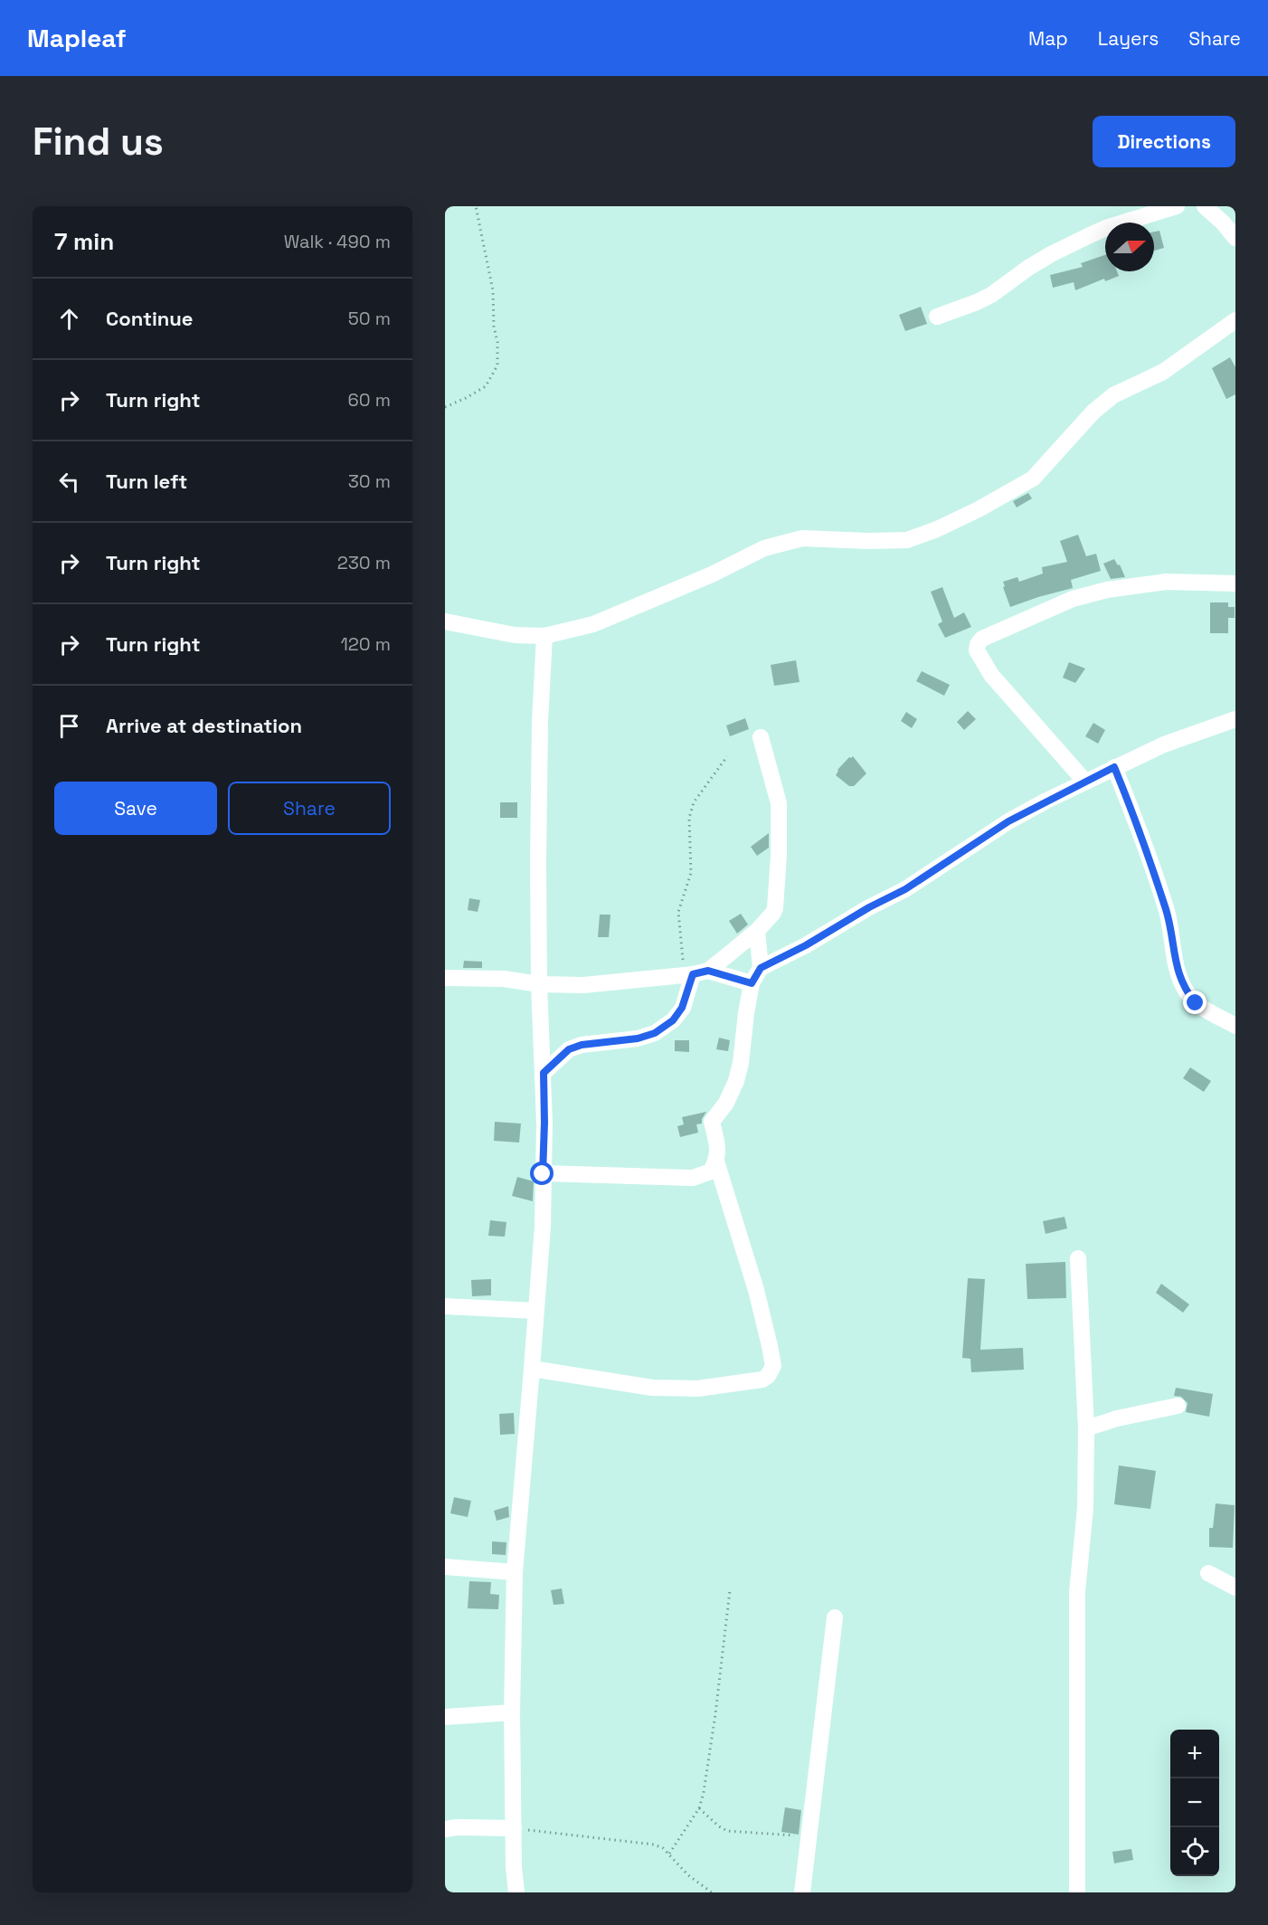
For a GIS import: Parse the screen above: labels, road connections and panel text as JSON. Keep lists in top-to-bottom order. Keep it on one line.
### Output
{"north":"right","page":{"header":"Mapleaf","nav":["Map","Layers","Share"],"buttons":["Directions",["Save","Share"]],"title":"Find us","heading":["7 min","Walk · 490 m"],"list":[["Continue","50 m"],["Turn right","60 m"],["Turn left","30 m"],["Turn right","230 m"],["Turn right","120 m"],"Arrive at destination"],"map_buttons":["+","−"]}}
